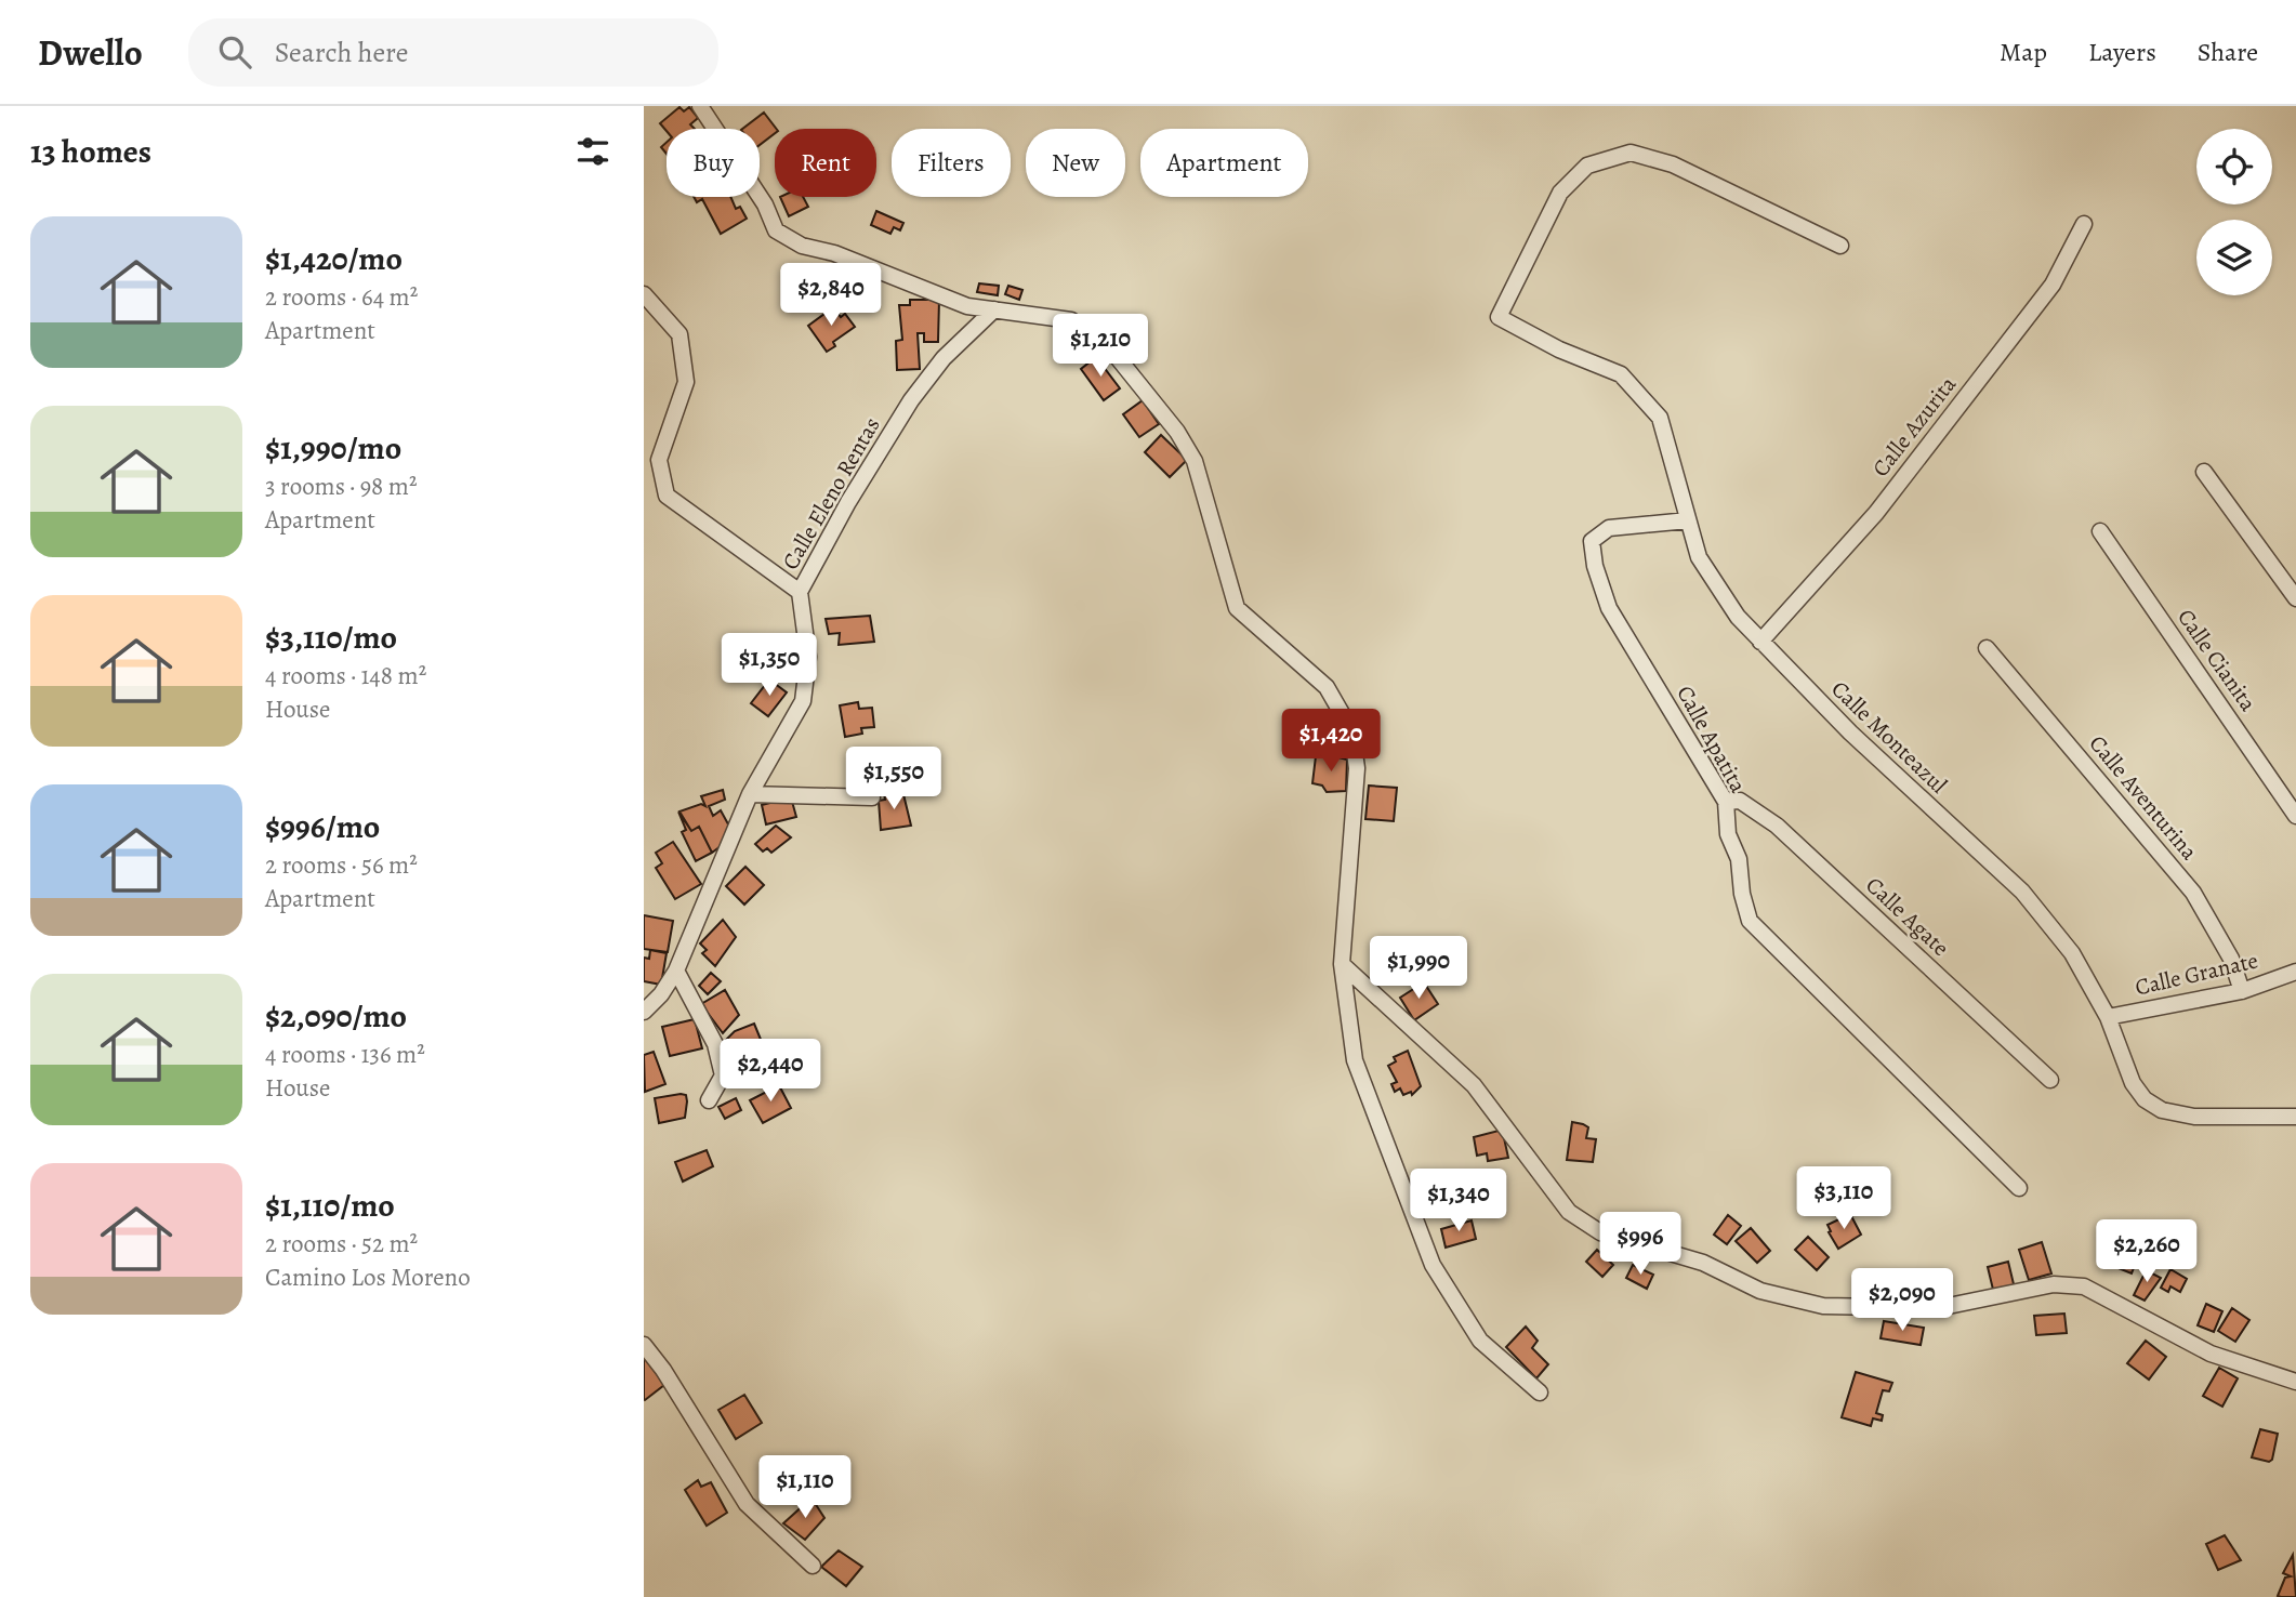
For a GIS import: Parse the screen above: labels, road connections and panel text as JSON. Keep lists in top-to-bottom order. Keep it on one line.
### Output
{"streets":{"street":["Calle Azurita","Calle Eleno Rentas","Calle Cianita","Calle Monteazul","Calle Apatita","Calle Aventurina","Calle Agate","Calle Granate"]},"crossings":[["Calle Azurita","Calle Monteazul"],["Calle Monteazul","Calle Apatita"],["Calle Monteazul","Calle Granate"],["Calle Apatita","Calle Agate"],["Calle Aventurina","Calle Granate"]],"page":{"header":"Dwello","search":"Search here","nav":["Map","Layers","Share"],"heading":"13 homes","chip":["Buy","Rent","Filters","New","Apartment"],"list":[{"name":"$1,420/mo","note":"2 rooms · 64 m² · Apartment"},{"name":"$1,990/mo","note":"3 rooms · 98 m² · Apartment"},{"name":"$3,110/mo","note":"4 rooms · 148 m² · House"},{"name":"$996/mo","note":"2 rooms · 56 m² · Apartment"},{"name":"$2,090/mo","note":"4 rooms · 136 m² · House"},{"name":"$1,110/mo","note":"2 rooms · 52 m² · Camino Los Moreno"}],"price":["$2,840","$1,210","$1,350","$1,420","$1,550","$1,990","$2,440","$3,110","$1,340","$996","$2,260","$2,090","$1,110"]}}
